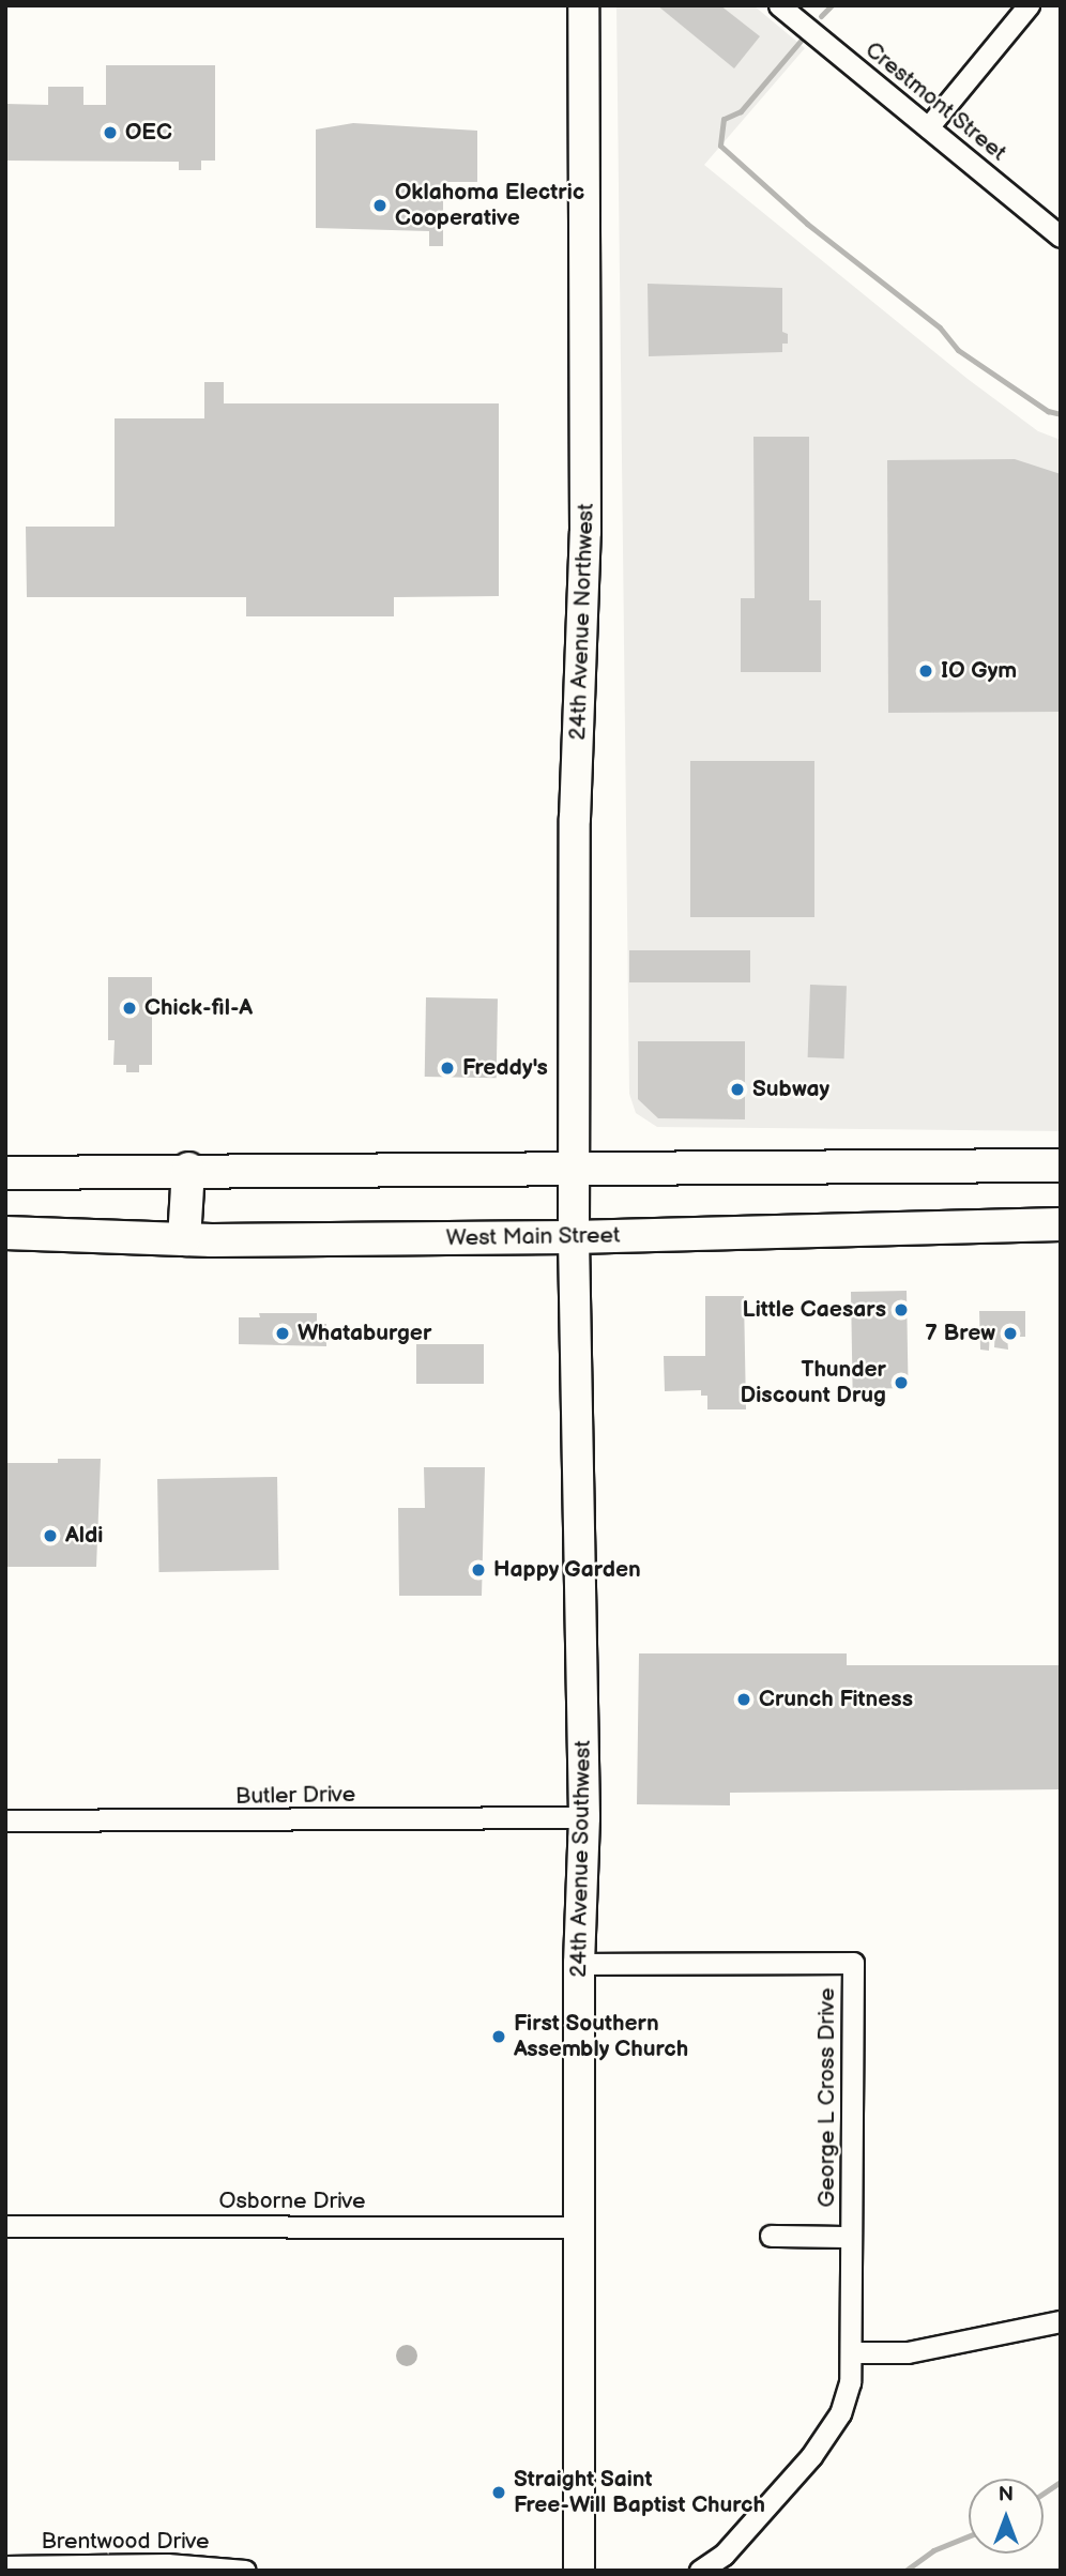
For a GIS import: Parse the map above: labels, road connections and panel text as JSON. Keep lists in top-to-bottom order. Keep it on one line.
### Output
{"streets":{"main road":["24th Avenue Northwest","West Main Street","24th Avenue Southwest"],"street":["Crestmont Street","Butler Drive","George L Cross Drive","Osborne Drive","Brentwood Drive"]},"crossings":[["24th Avenue Northwest","West Main Street"],["24th Avenue Northwest","24th Avenue Southwest"],["West Main Street","24th Avenue Southwest"],["Butler Drive","24th Avenue Southwest"],["24th Avenue Southwest","George L Cross Drive"],["24th Avenue Southwest","Osborne Drive"]],"places":["OEC","Oklahoma Electric Cooperative","IO Gym","Chick-fil-A","Freddy's","Subway","Little Caesars","Whataburger","7 Brew","Thunder Discount Drug","Aldi","Happy Garden","Crunch Fitness","First Southern Assembly Church","Straight Saint Free-Will Baptist Church"],"north":"top"}
